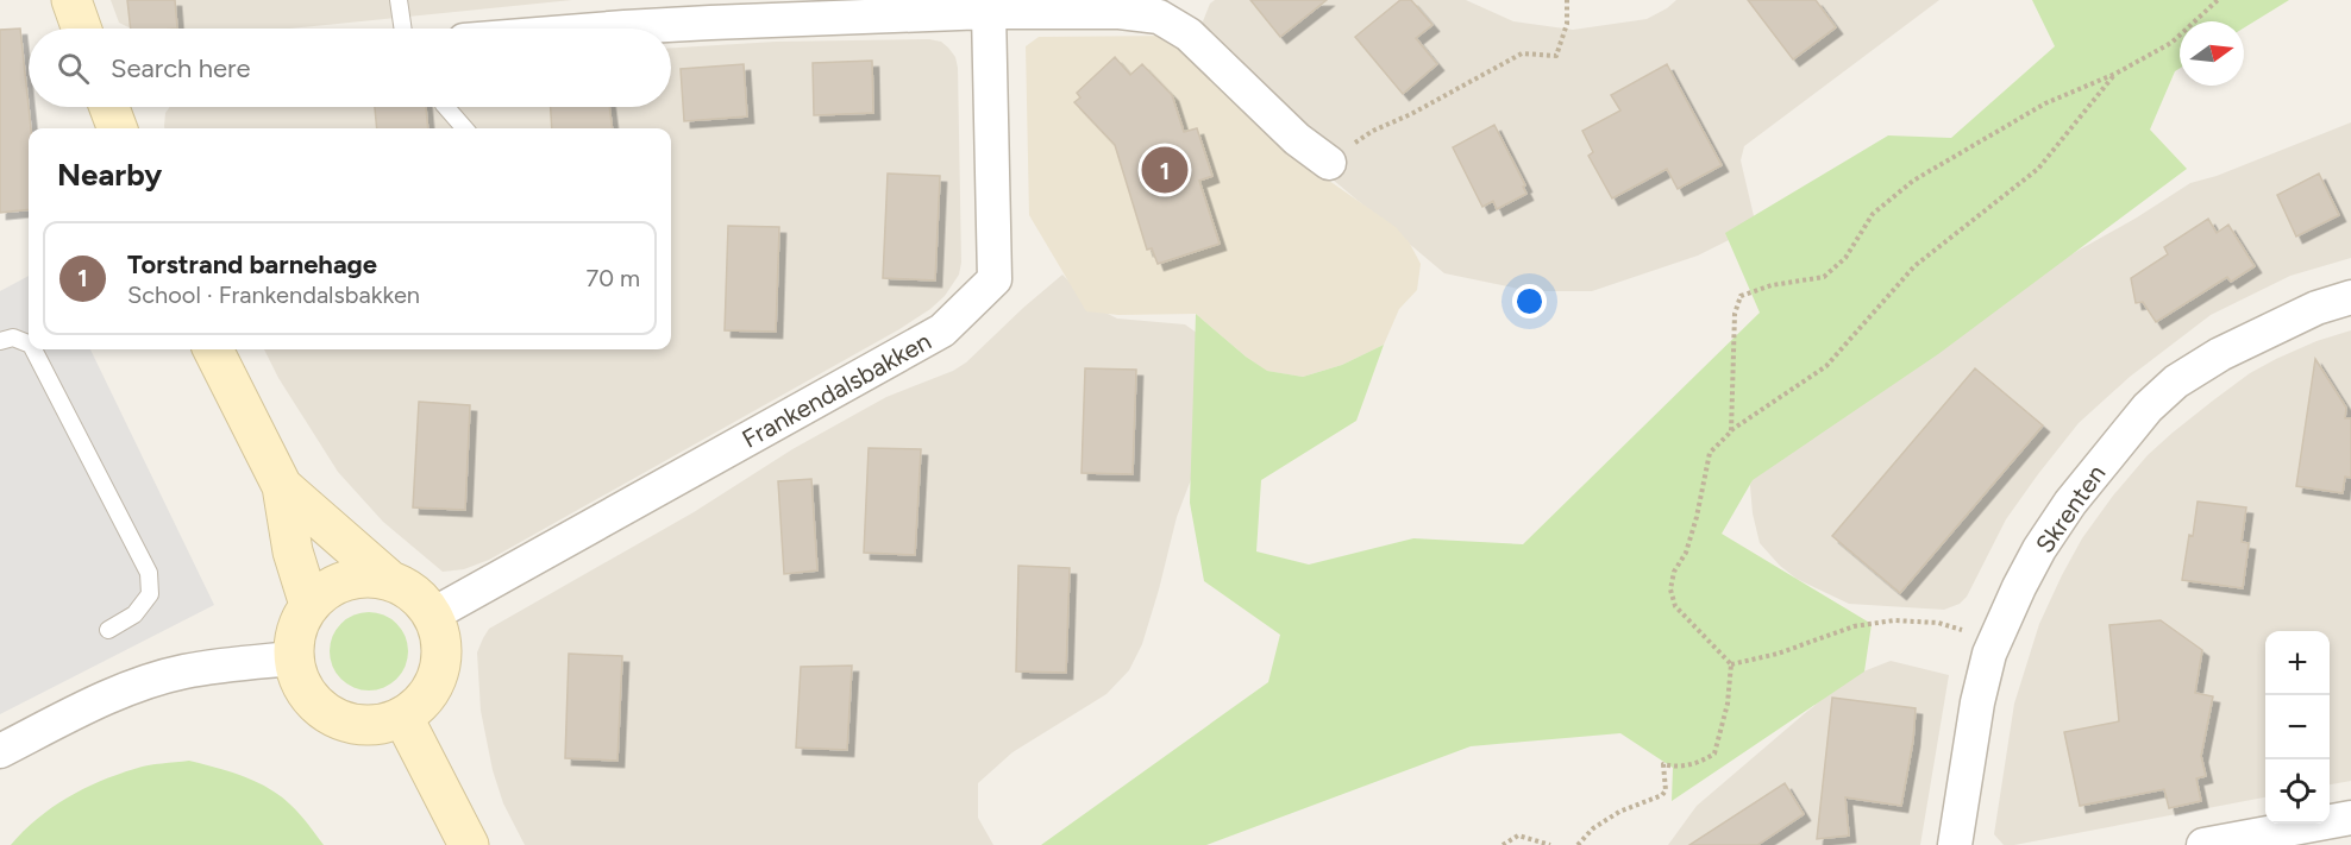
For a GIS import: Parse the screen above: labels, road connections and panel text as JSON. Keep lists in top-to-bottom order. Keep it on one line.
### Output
{"streets":{"street":["Frankendalsbakken","Skrenten"]},"north":"right","page":{"search":"Search here","heading":"Nearby","pins":"1","list":[{"mark":"1","name":"Torstrand barnehage","note":"School · Frankendalsbakken","value":"70 m"}],"map_buttons":["+","−"]}}
